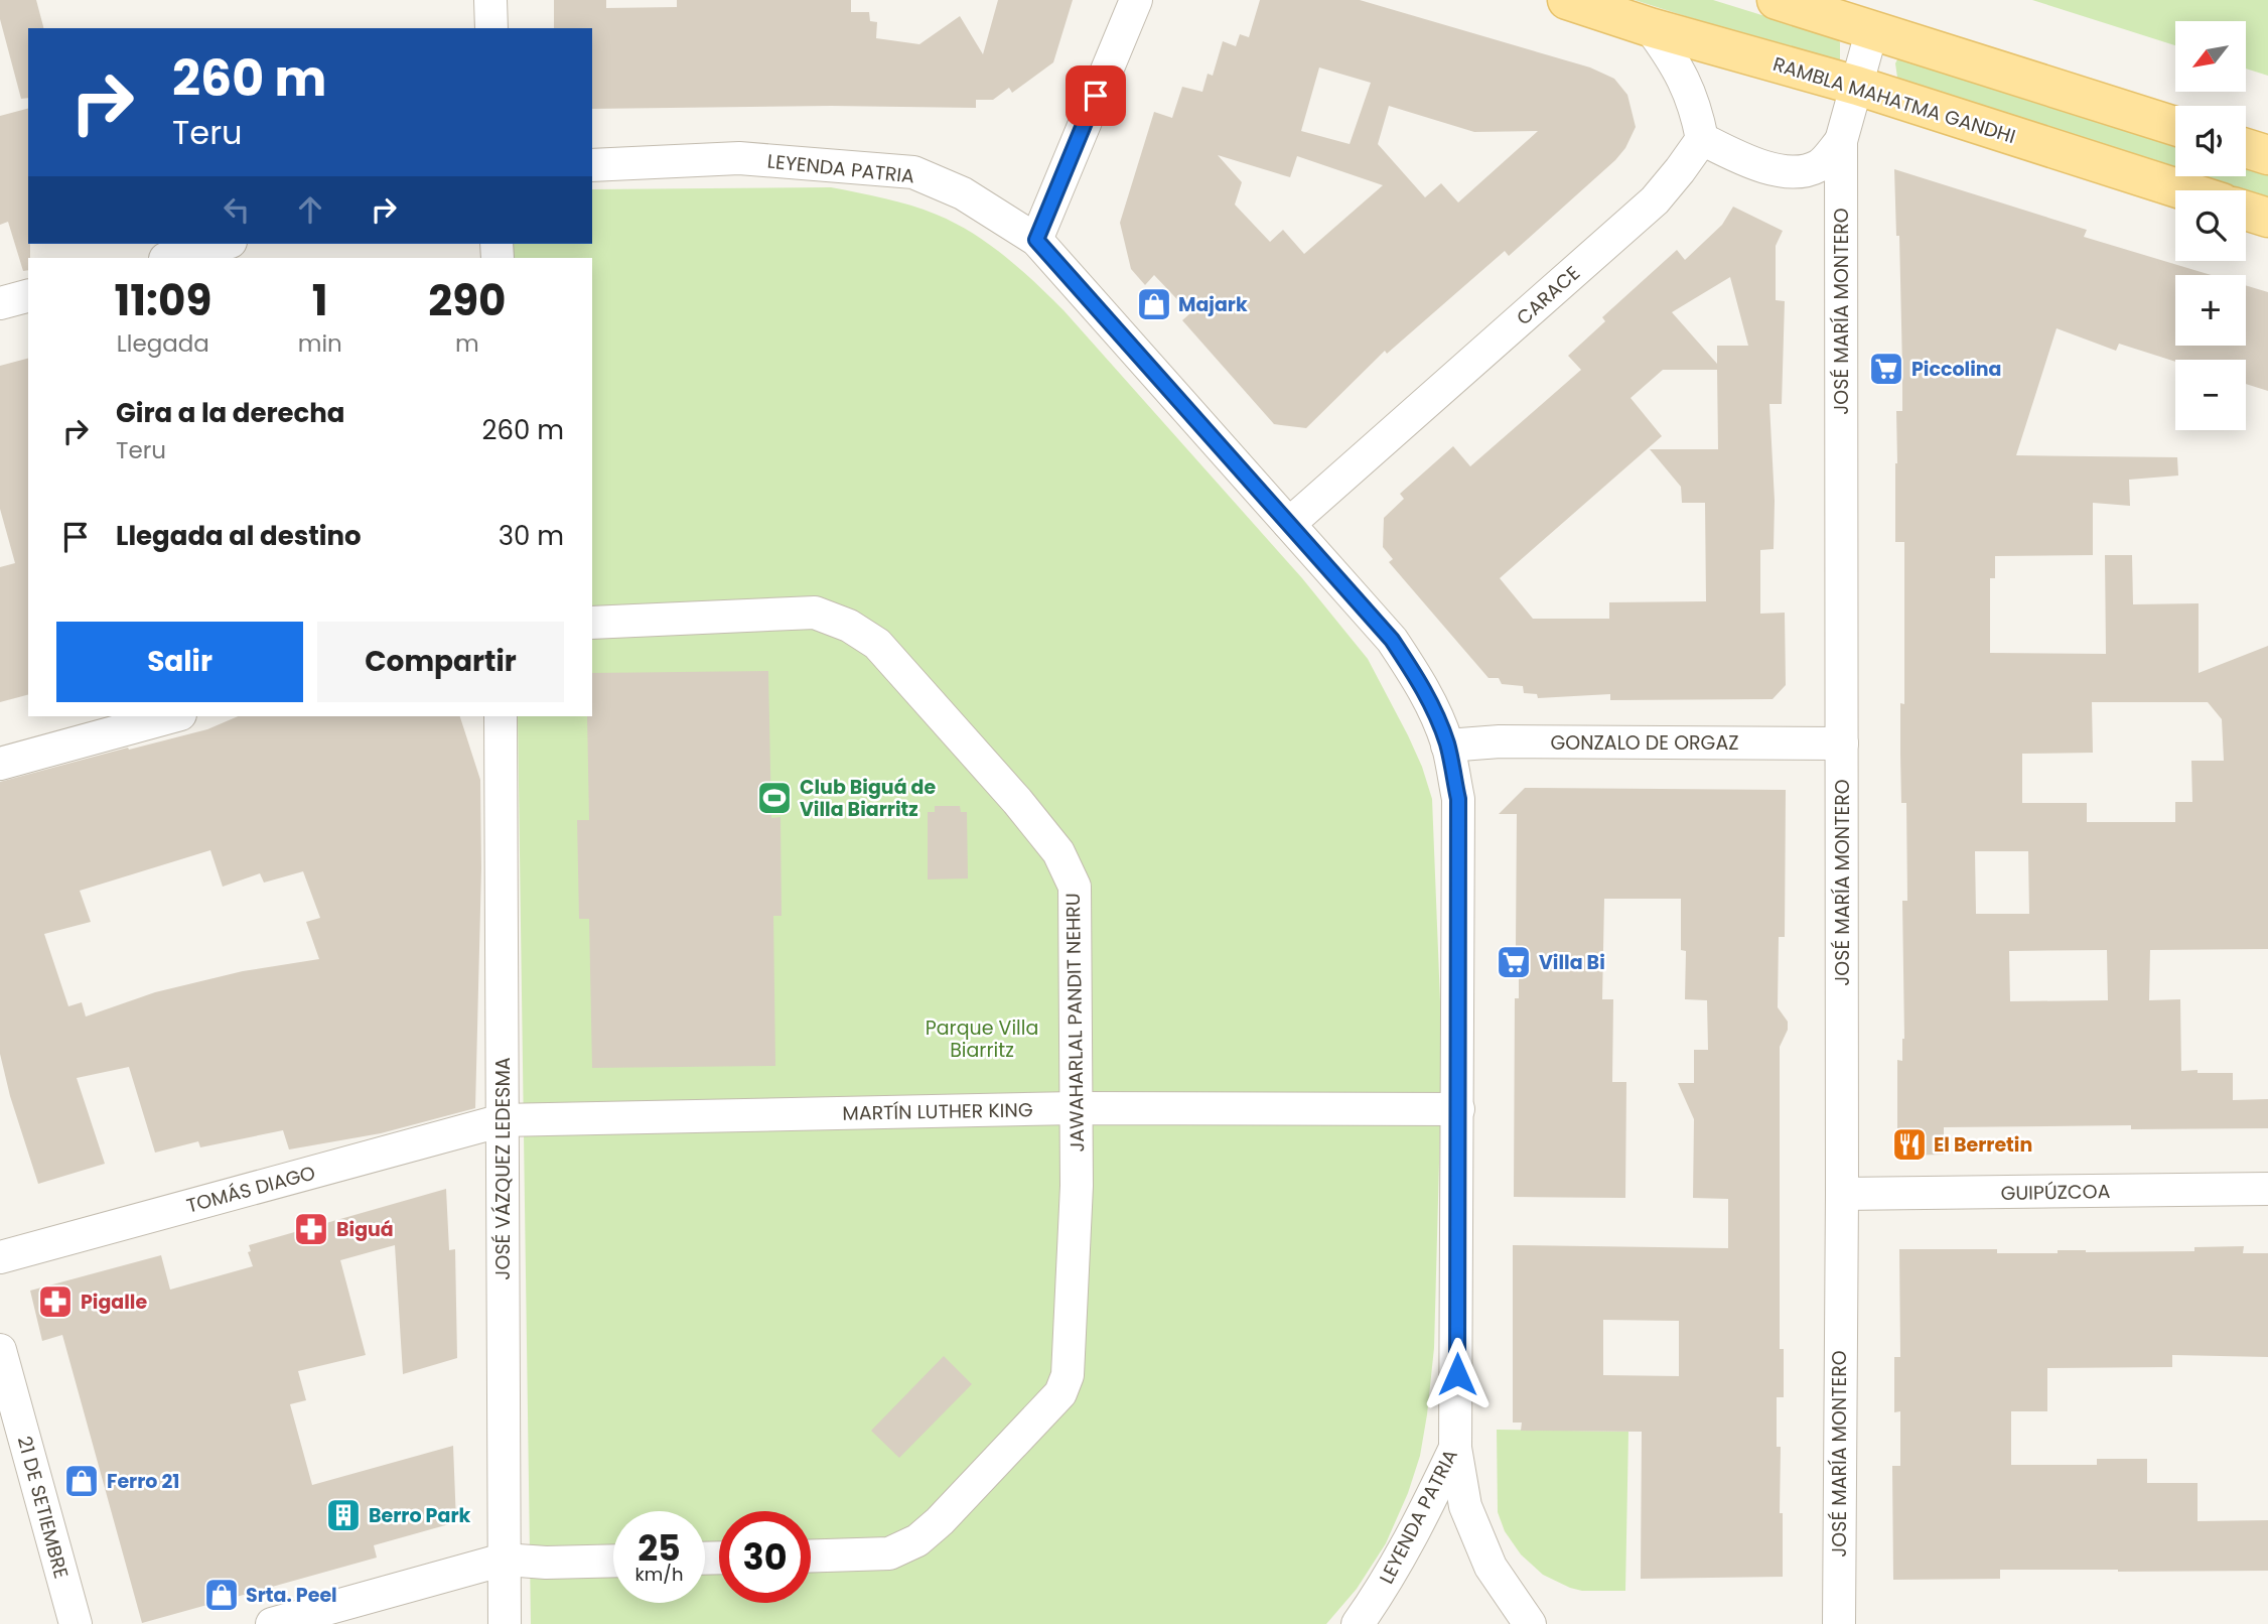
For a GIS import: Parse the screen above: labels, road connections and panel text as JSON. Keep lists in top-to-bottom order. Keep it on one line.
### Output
{"streets":{"main road":["RAMBLA MAHATMA GANDHI"],"street":["LEYENDA PATRIA","CARACE","JOSÉ MARÍA MONTERO","GONZALO DE ORGAZ","JAWAHARLAL PANDIT NEHRU","MARTÍN LUTHER KING","JOSÉ VÁZQUEZ LEDESMA","TOMÁS DIAGO","GUIPÚZCOA","21 DE SETIEMBRE"]},"crossings":[["RAMBLA MAHATMA GANDHI","JOSÉ MARÍA MONTERO"],["LEYENDA PATRIA","CARACE"],["LEYENDA PATRIA","GONZALO DE ORGAZ"],["LEYENDA PATRIA","MARTÍN LUTHER KING"],["CARACE","JOSÉ MARÍA MONTERO"],["JOSÉ MARÍA MONTERO","GONZALO DE ORGAZ"],["JOSÉ MARÍA MONTERO","GUIPÚZCOA"],["JAWAHARLAL PANDIT NEHRU","MARTÍN LUTHER KING"],["MARTÍN LUTHER KING","JOSÉ VÁZQUEZ LEDESMA"],["MARTÍN LUTHER KING","TOMÁS DIAGO"],["JOSÉ VÁZQUEZ LEDESMA","TOMÁS DIAGO"]],"parks":["Parque Villa Biarritz"],"places":{"shop":["Majark","Ferro 21","Srta. Peel"],"supermarket":["Piccolina","Villa Bi"],"sports":["Club Biguá de Villa Biarritz"],"restaurant":["El Berretin"],"pharmacy":["Biguá","Pigalle"],"building":["Berro Park"]},"north":"bottom left","page":{"map_buttons":["+","−"],"turn":["260 m","Teru"],"eta":["11:09","Llegada","1","min","290","m"],"list":[{"name":"Gira a la derecha","note":"Teru","value":"260 m"},{"name":"Llegada al destino","value":"30 m"}],"buttons":["Salir","Compartir"],"speed":"25 km/h","limit":"30"}}
